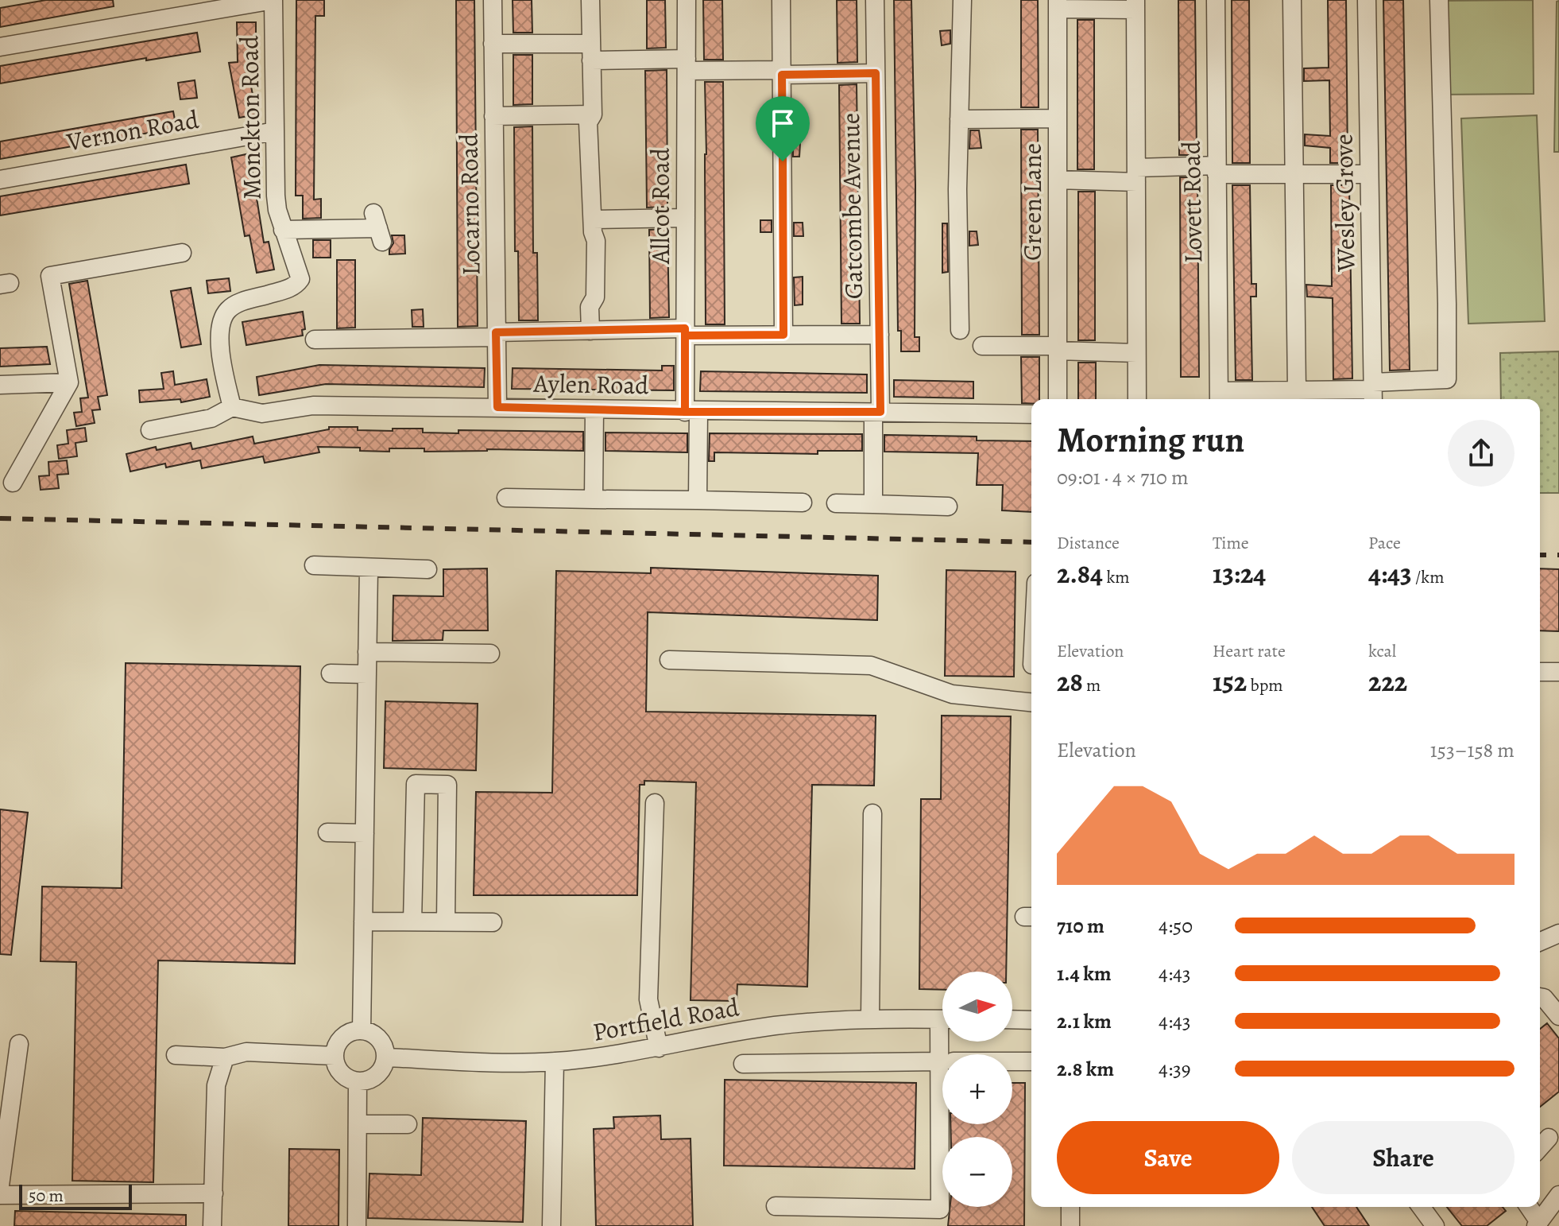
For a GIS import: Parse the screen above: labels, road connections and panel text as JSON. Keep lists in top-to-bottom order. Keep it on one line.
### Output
{"streets":{"street":["Monckton Road","Vernon Road","Green Lane","Lovett Road","Wesley Grove","Locarno Road","Allcot Road","Gatcombe Avenue","Aylen Road","Portfield Road"]},"crossings":[["Monckton Road","Vernon Road"],["Monckton Road","Aylen Road"],["Locarno Road","Aylen Road"],["Allcot Road","Aylen Road"],["Gatcombe Avenue","Aylen Road"]],"scale_bar":"50 m","north":"right","page":{"heading":["Morning run","09:01 · 4 × 710 m"],"stats":[["Distance","2.84 km"],["Time","13:24"],["Pace","4:43 /km"],["Elevation","28 m"],["Heart rate","152 bpm"],["kcal","222"]],"chart":["Elevation","153–158 m"],"list":[{"name":"710 m","note":"4:50"},{"name":"1.4 km","note":"4:43"},{"name":"2.1 km","note":"4:43"},{"name":"2.8 km","note":"4:39"}],"map_buttons":["+","−"],"buttons":["Save","Share"],"scale":"50 m"}}
